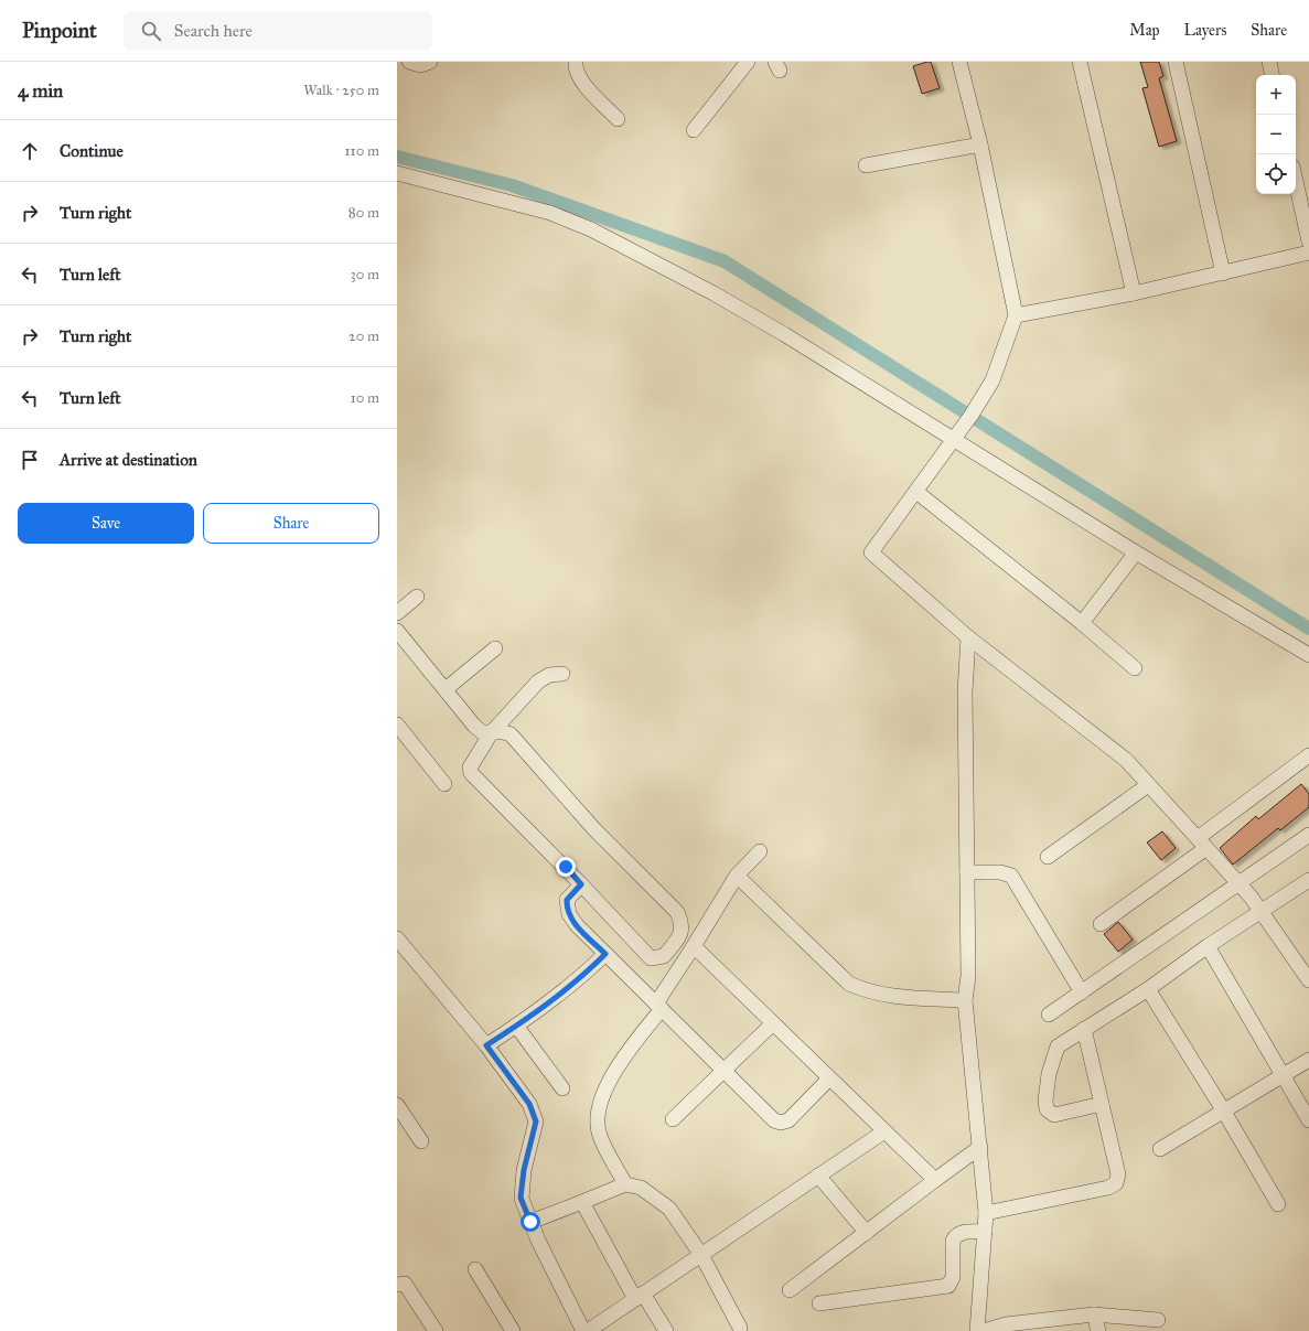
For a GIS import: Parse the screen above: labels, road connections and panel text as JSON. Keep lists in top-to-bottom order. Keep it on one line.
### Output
{"page":{"header":"Pinpoint","search":"Search here","nav":["Map","Layers","Share"],"heading":["4 min","Walk · 250 m"],"map_buttons":["+","−"],"list":[["Continue","110 m"],["Turn right","80 m"],["Turn left","30 m"],["Turn right","20 m"],["Turn left","10 m"],"Arrive at destination"],"buttons":["Save","Share"]}}
